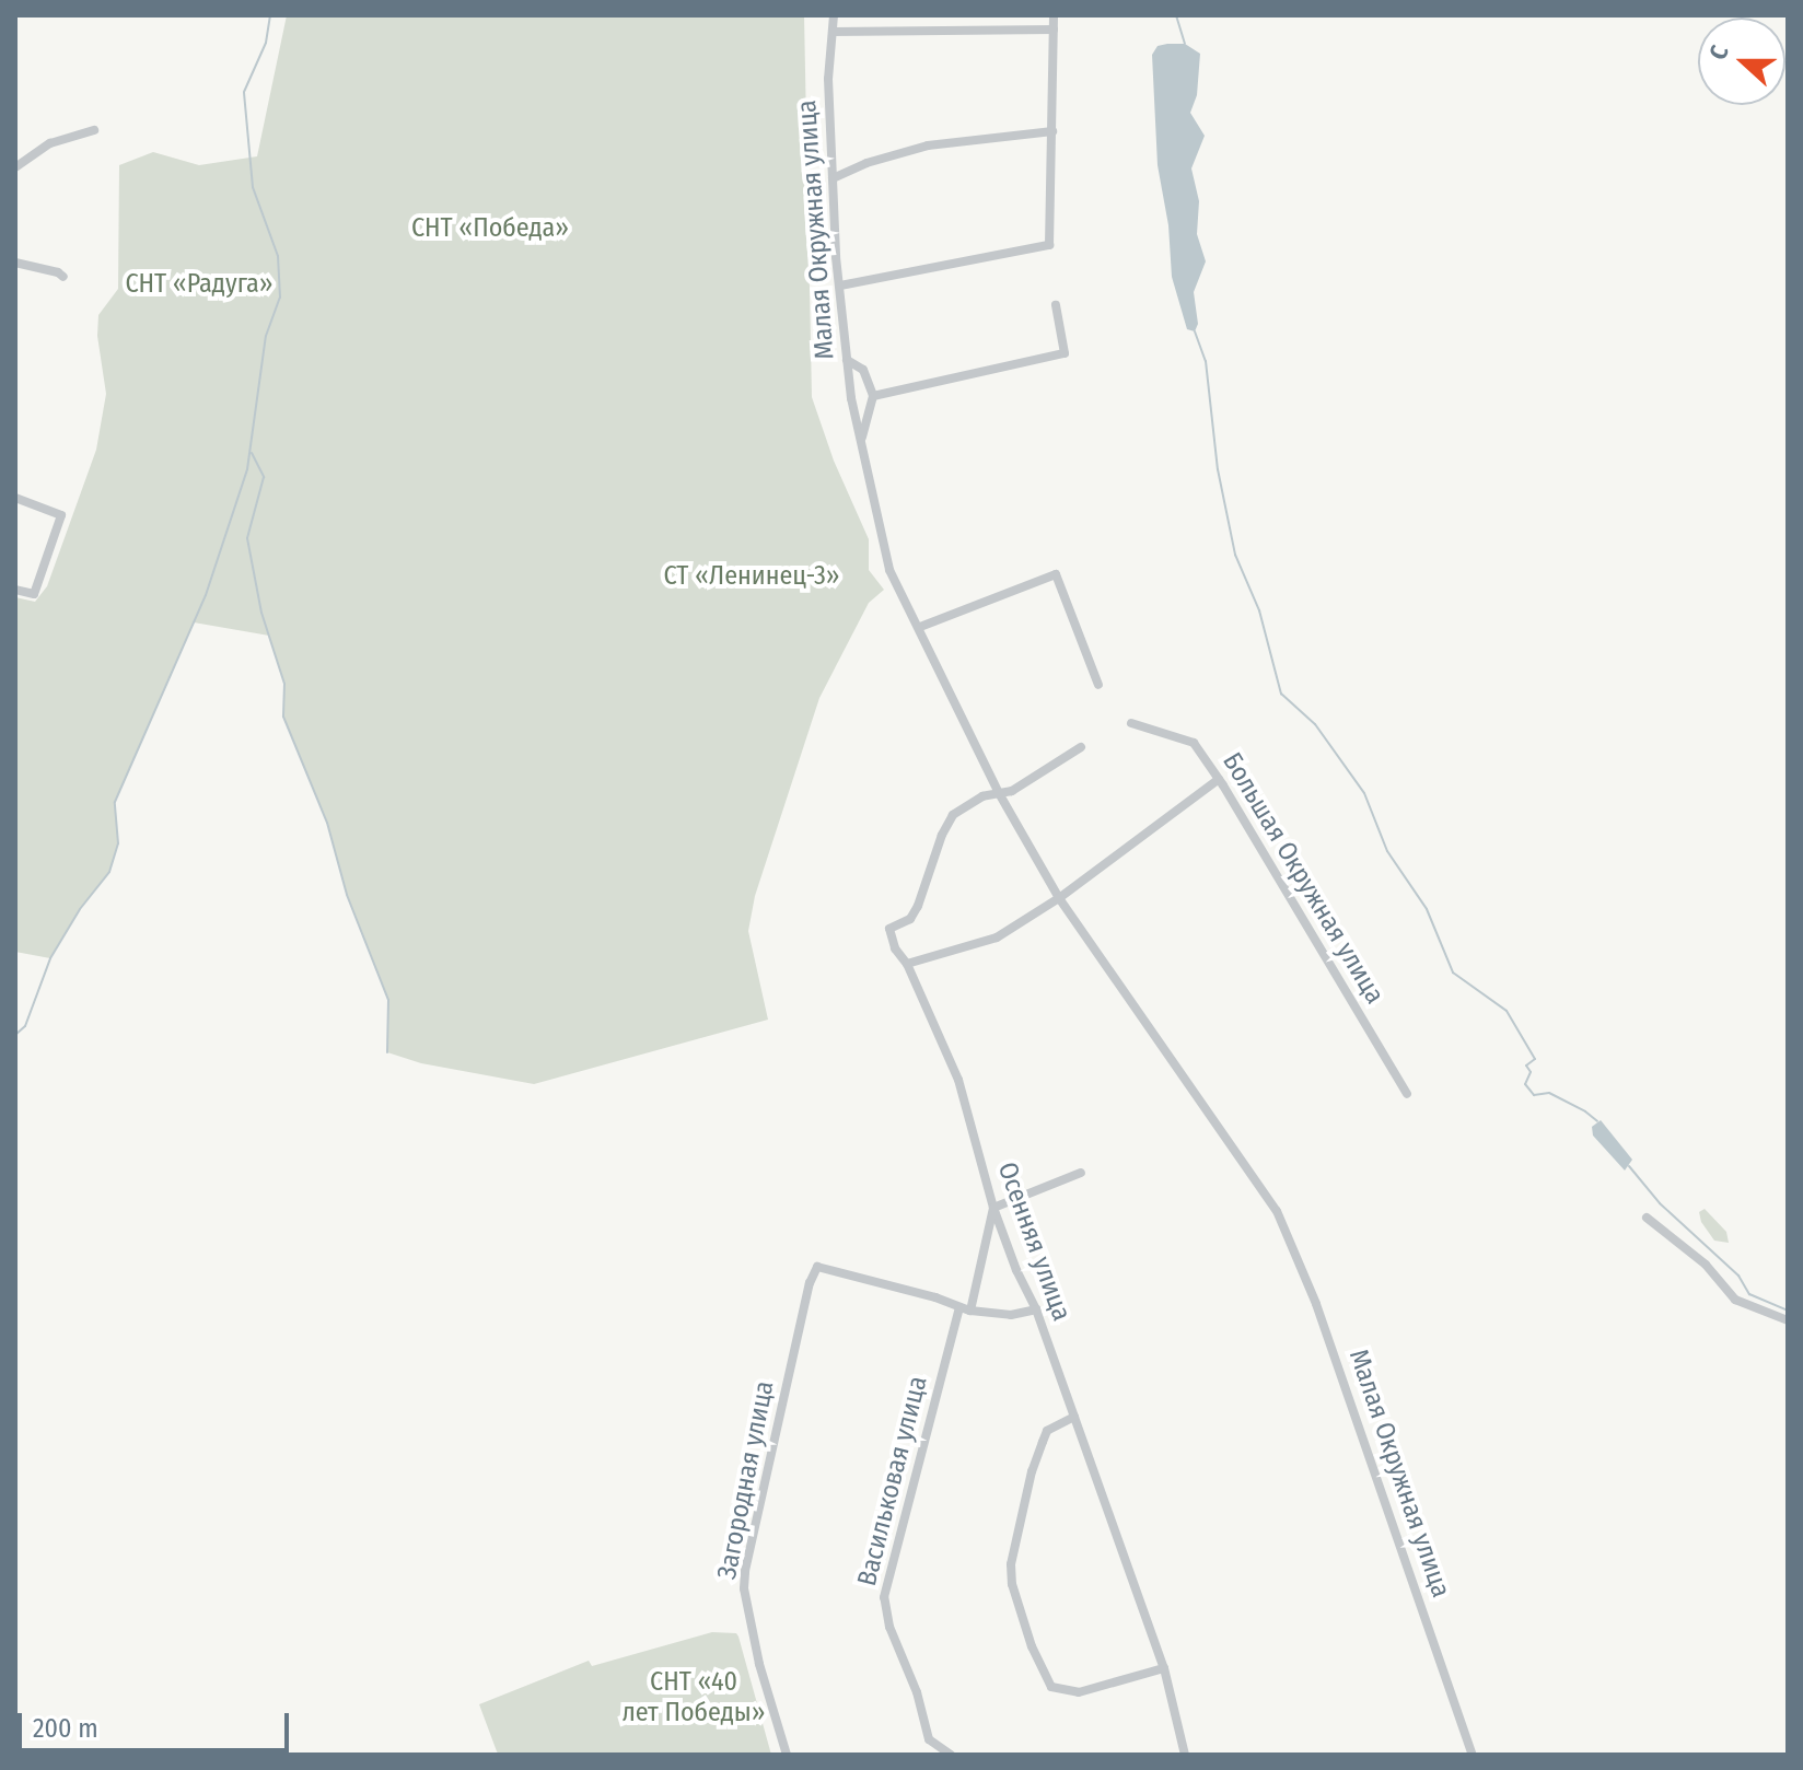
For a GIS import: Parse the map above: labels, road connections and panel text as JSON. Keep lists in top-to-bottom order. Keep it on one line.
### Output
{"streets":{"street":["Малая Окружная улица","Большая Окружная улица","Осенняя улица","Загородная улица","Васильковая улица"]},"crossings":[["Малая Окружная улица","Осенняя улица"],["Осенняя улица","Васильковая улица"],["Загородная улица","Васильковая улица"]],"parks":["СНТ «Победа»","СНТ «Радуга»","СТ «Ленинец-3»","СНТ «40 лет Победы»"],"scale_bar":"200 m","north":"left"}
